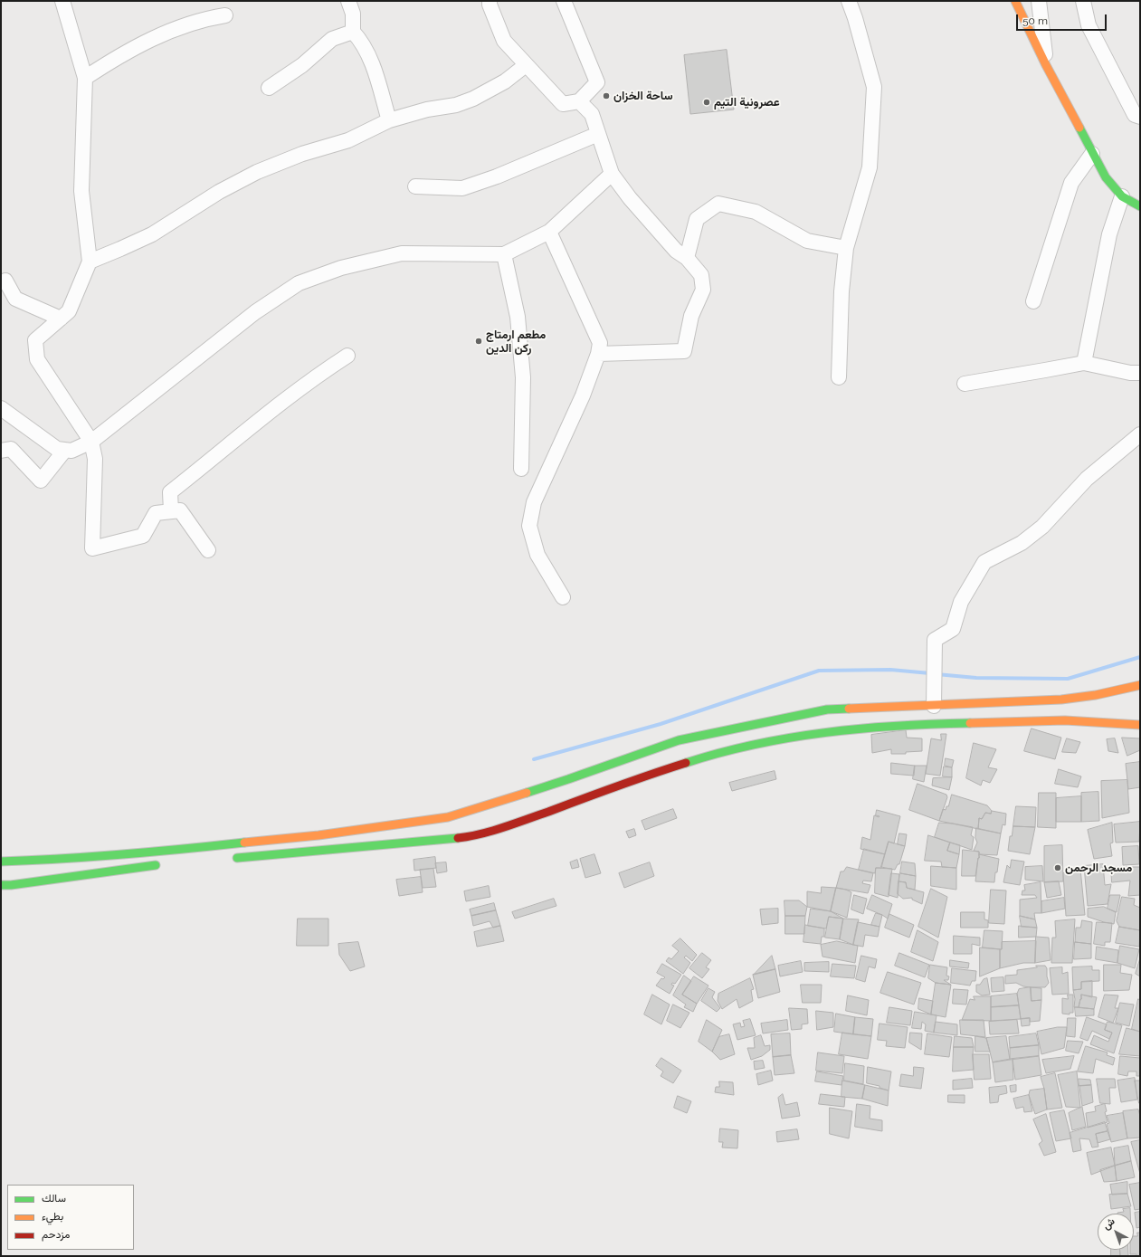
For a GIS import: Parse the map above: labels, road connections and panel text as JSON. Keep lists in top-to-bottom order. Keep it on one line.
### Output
{"places":["ساحة الخزان","عصرونية التيم","مطعم ارمتاج ركن الدين","مسجد الرحمن"],"legend":["سالك","بطيء","مزدحم"],"scale_bar":"50 m","north":"top left"}
